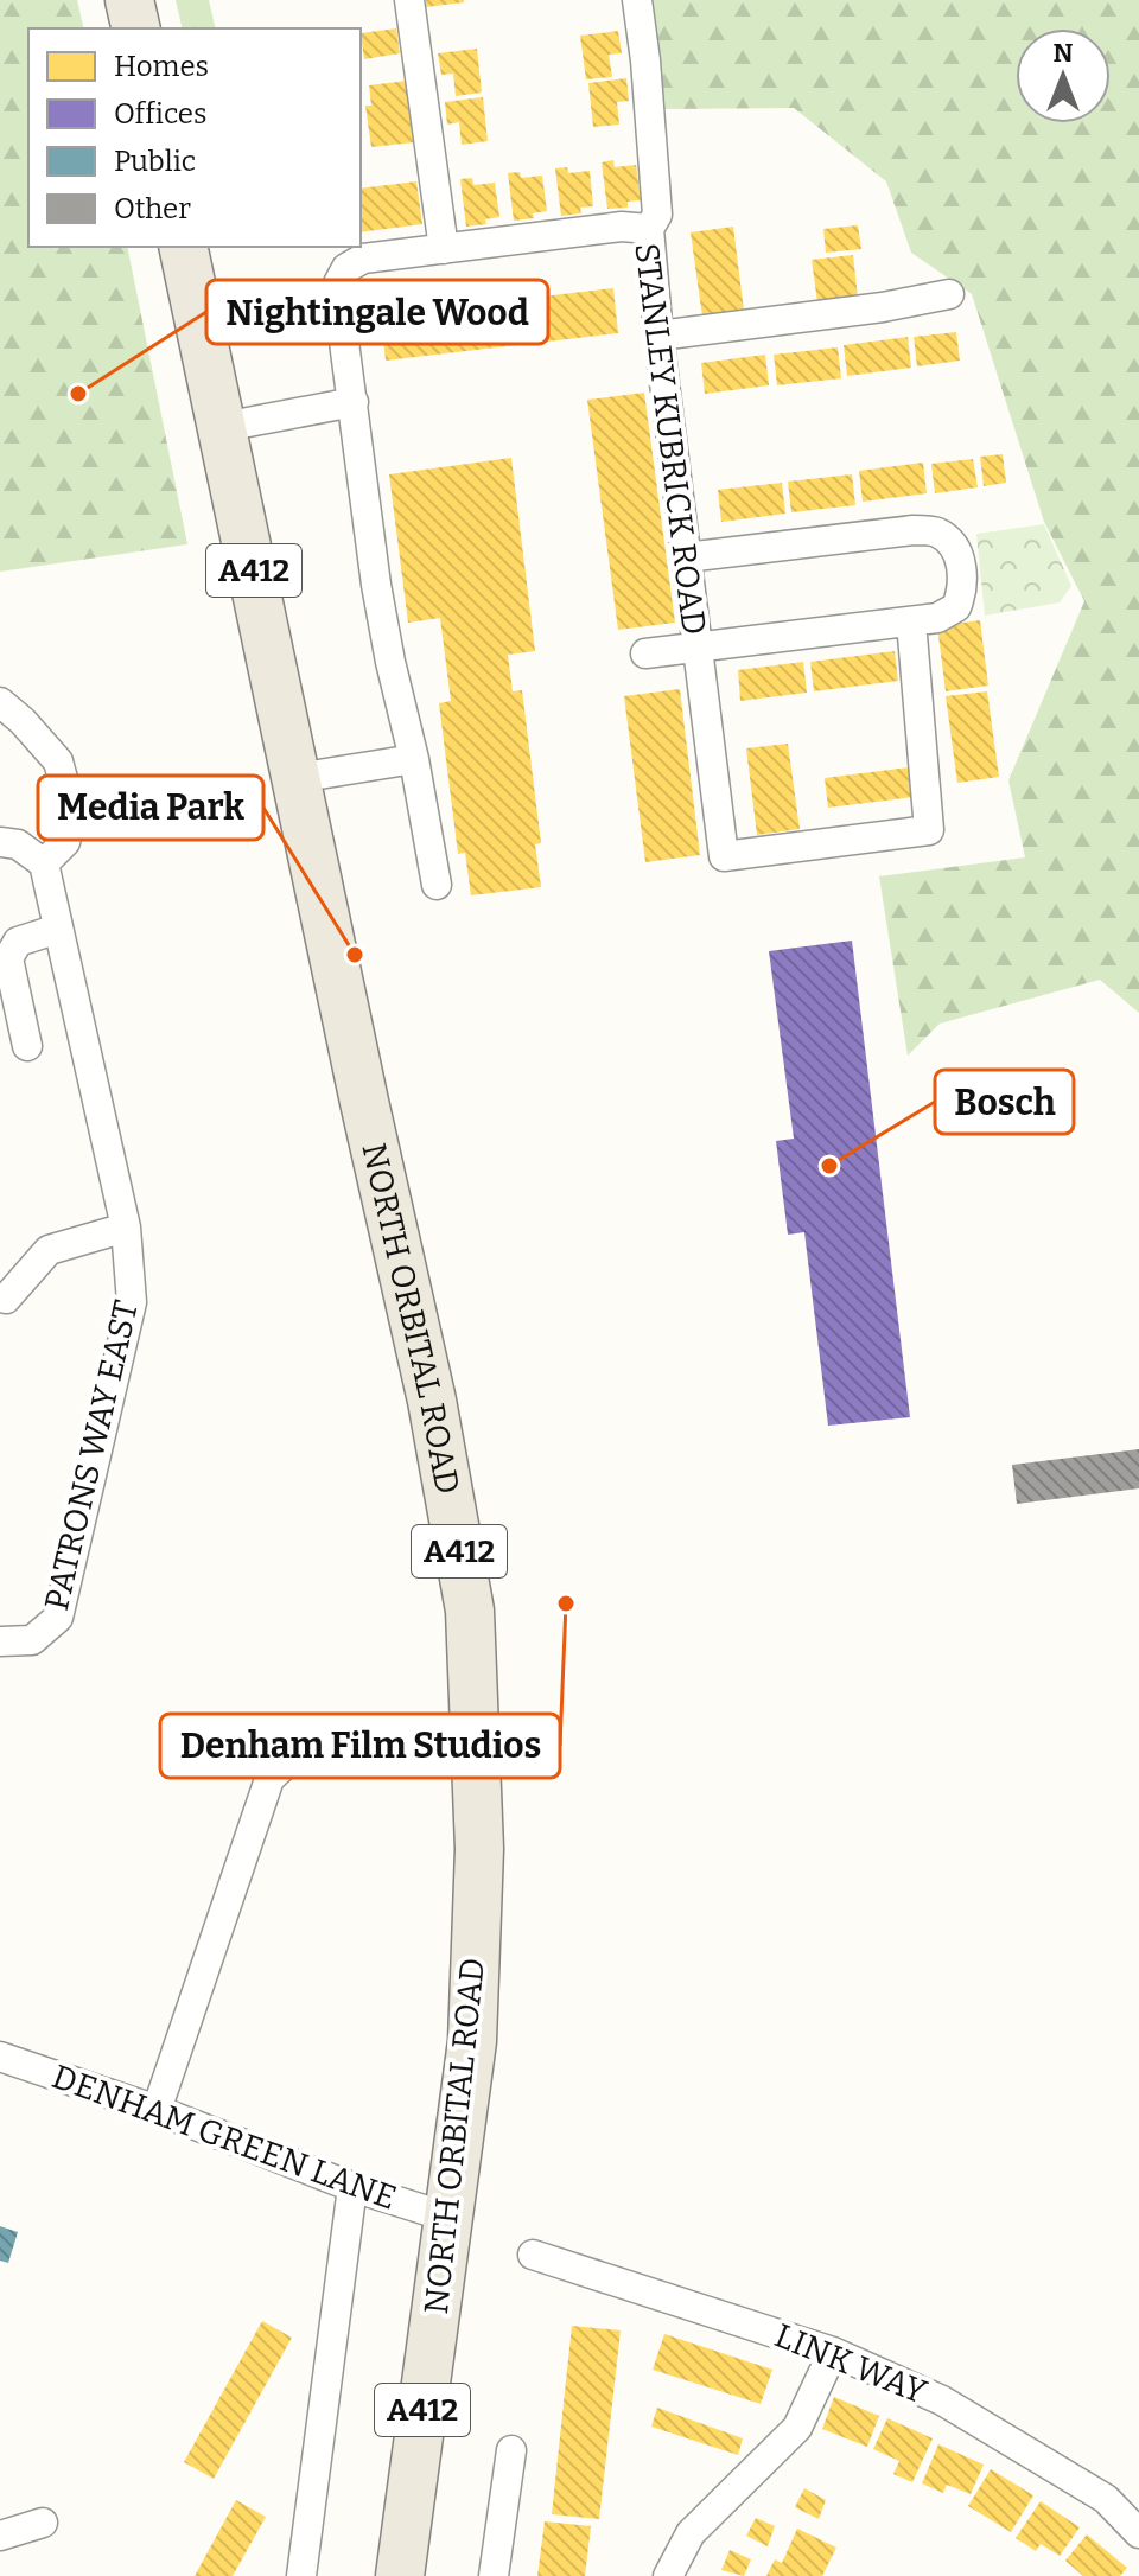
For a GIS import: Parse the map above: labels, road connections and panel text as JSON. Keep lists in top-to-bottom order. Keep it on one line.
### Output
{"streets":{"main road":["A412","NORTH ORBITAL ROAD"],"street":["STANLEY KUBRICK ROAD","PATRONS WAY EAST","DENHAM GREEN LANE","LINK WAY"]},"crossings":[["NORTH ORBITAL ROAD","DENHAM GREEN LANE"]],"places":["Nightingale Wood","Media Park","Bosch","Denham Film Studios"],"legend":["Homes","Offices","Public","Other"],"north":"top"}
